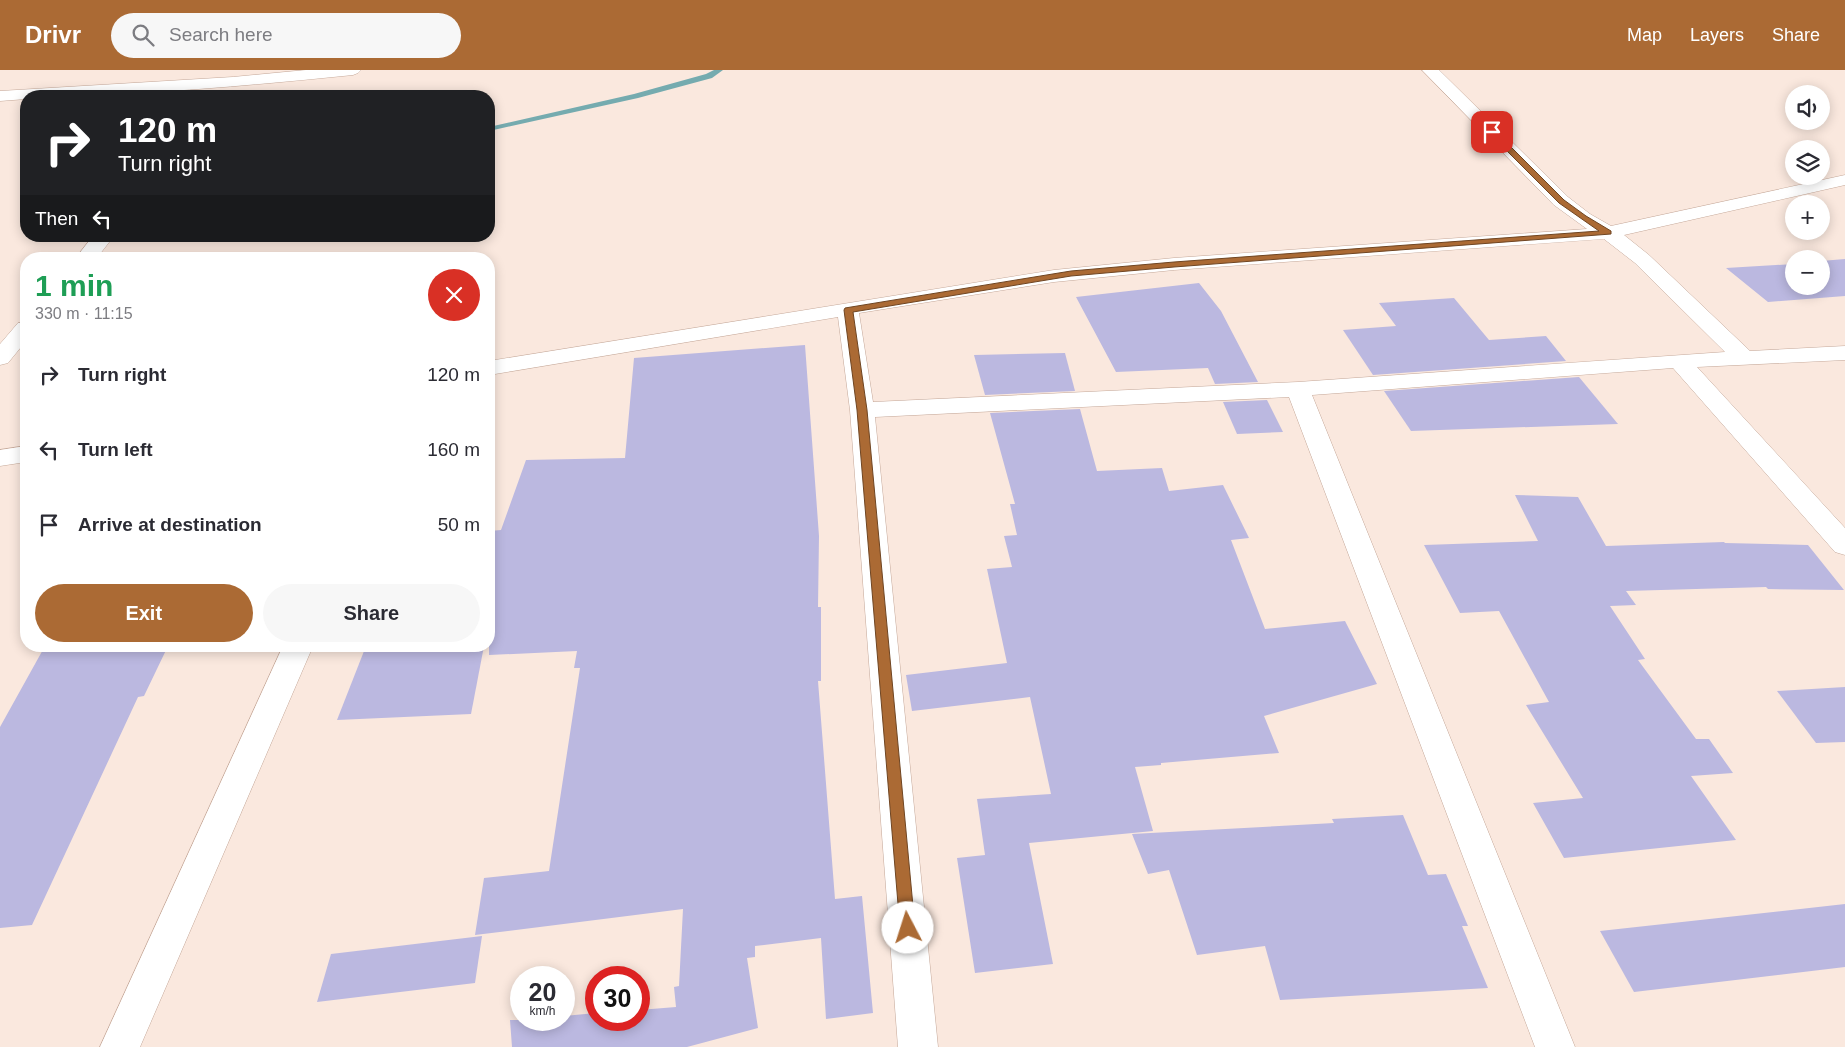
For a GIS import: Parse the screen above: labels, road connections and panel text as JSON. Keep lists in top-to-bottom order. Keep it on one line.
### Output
{"page":{"header":"Drivr","search":"Search here","nav":["Map","Layers","Share"],"map_buttons":["+","−"],"turn":["120 m","Turn right"],"then":"Then","heading":["1 min","330 m · 11:15"],"list":[{"name":"Turn right","value":"120 m"},{"name":"Turn left","value":"160 m"},{"name":"Arrive at destination","value":"50 m"}],"buttons":["Exit","Share"],"speed":"20 km/h","limit":"30"}}
